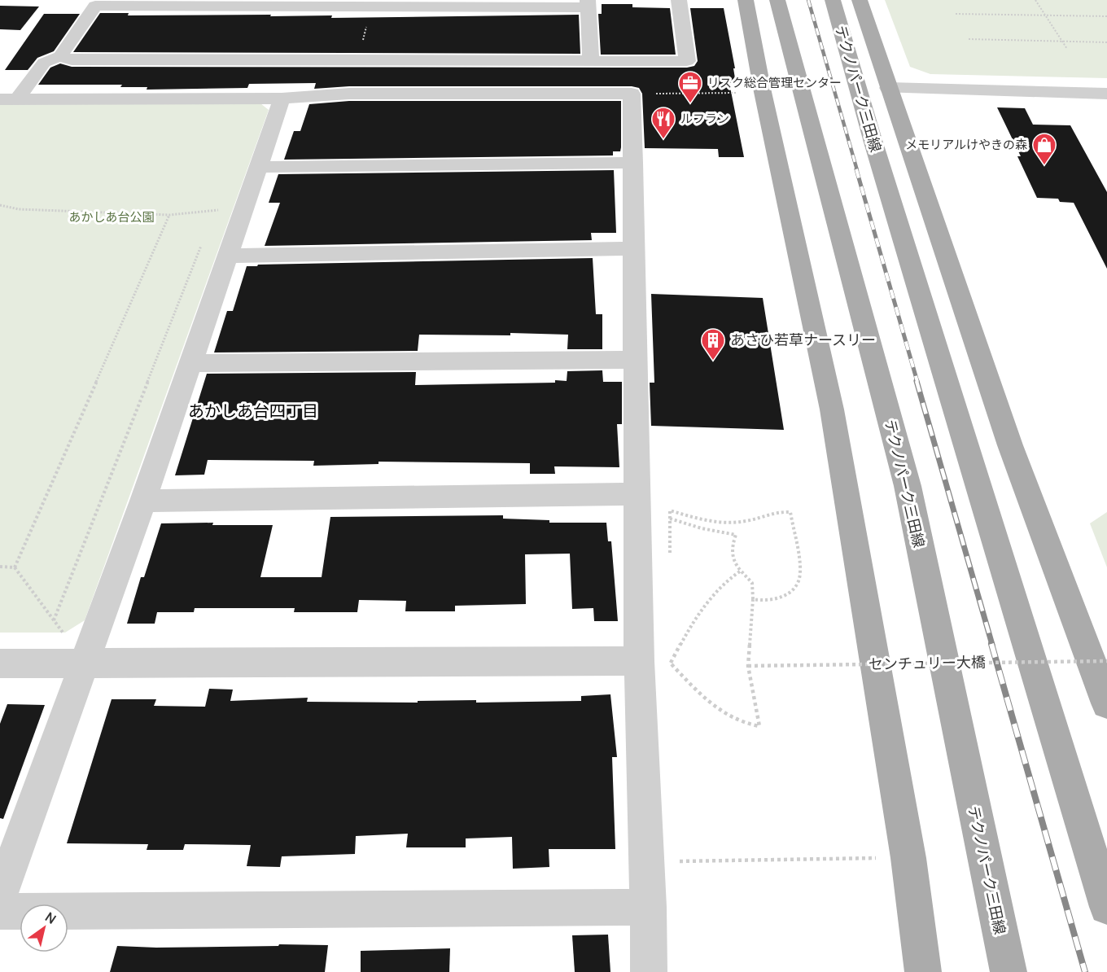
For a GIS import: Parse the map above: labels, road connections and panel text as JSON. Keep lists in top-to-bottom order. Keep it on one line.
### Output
{"streets":{"main road":["テクノパーク三田線"],"path":["センチュリー大橋"]},"districts":["あかしあ台四丁目"],"parks":["あかしあ台公園"],"places":{"office":["リスク総合管理センター"],"restaurant":["ルフラン"],"shop":["メモリアルけやきの森"],"building":["あさひ若草ナースリー"]},"north":"top right"}
